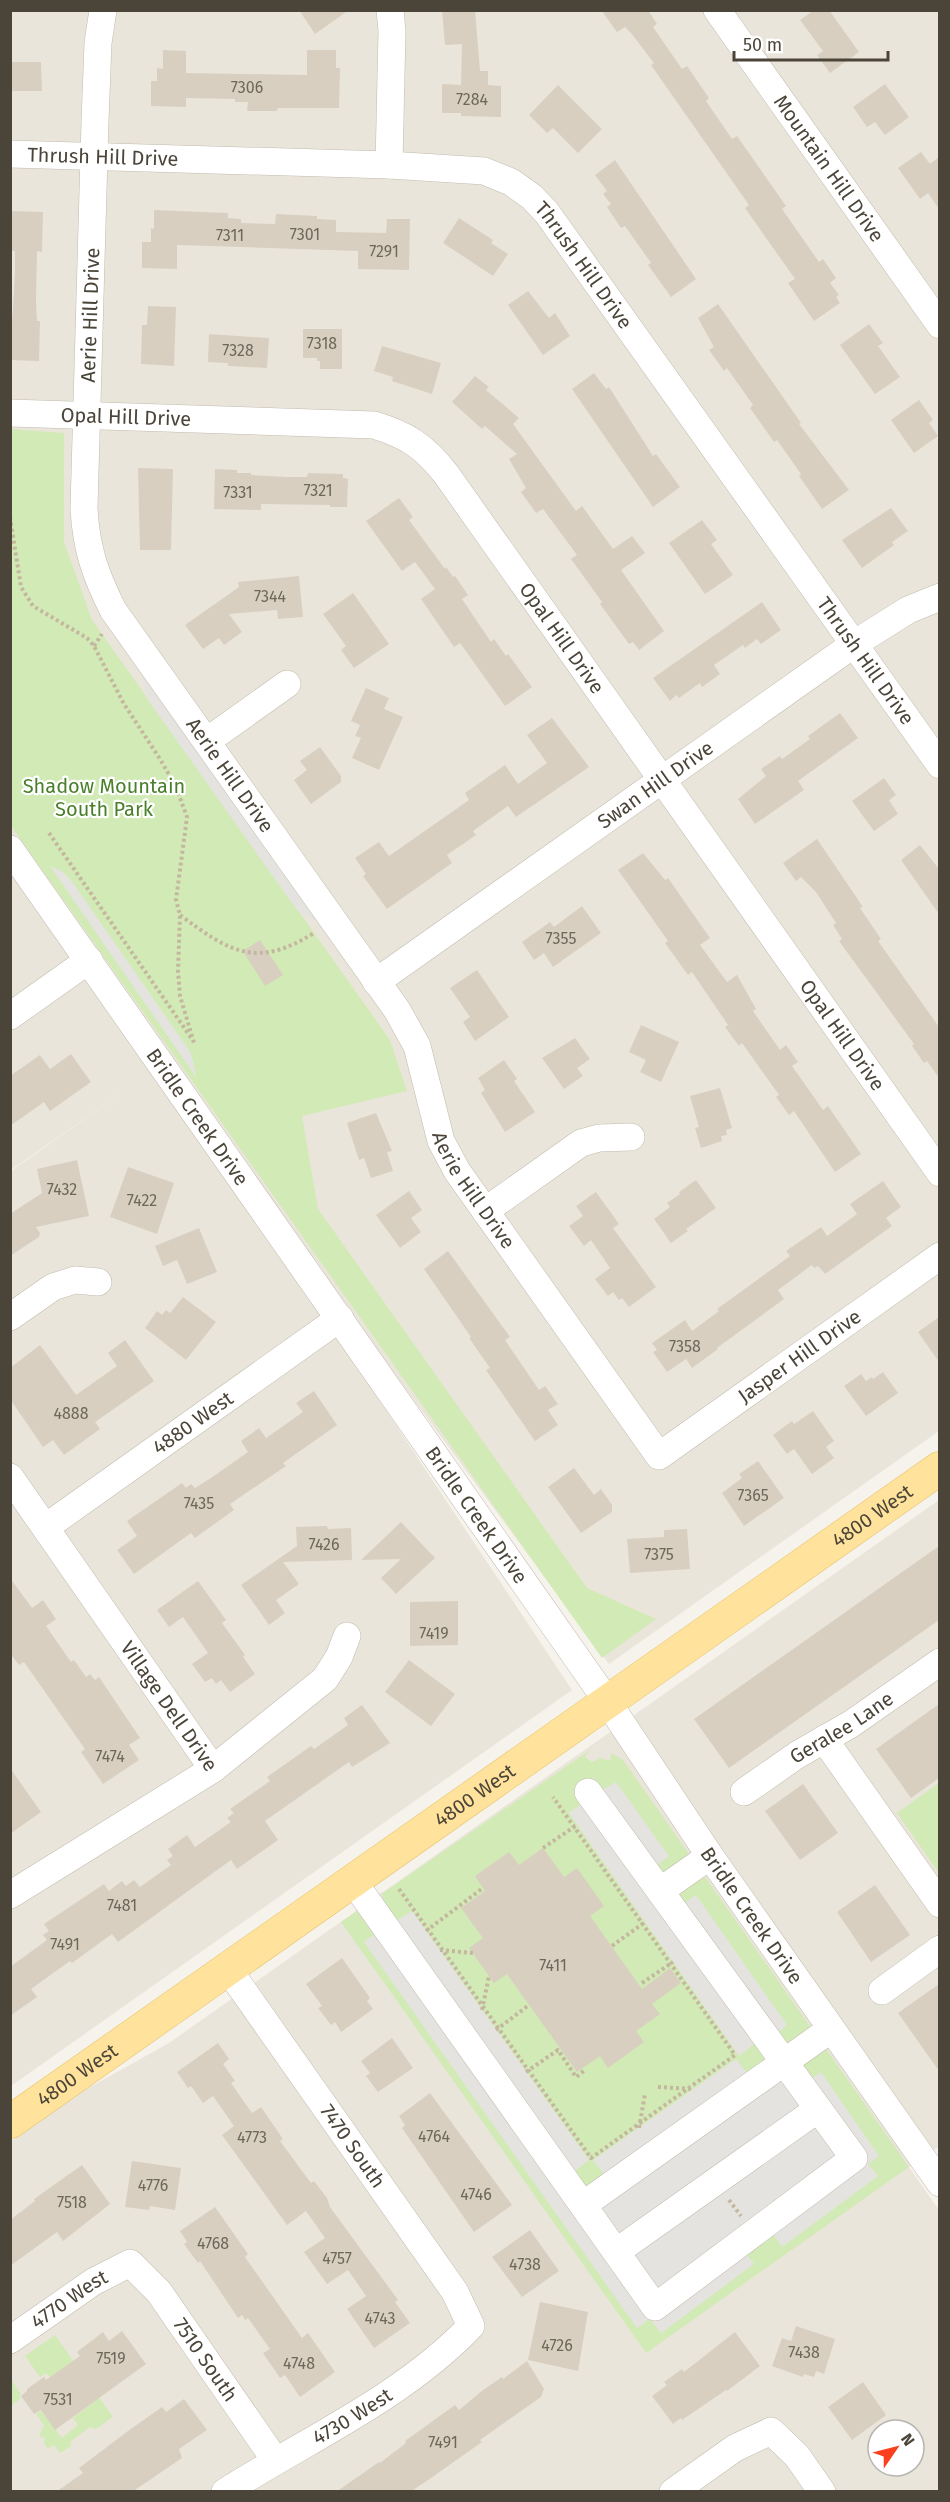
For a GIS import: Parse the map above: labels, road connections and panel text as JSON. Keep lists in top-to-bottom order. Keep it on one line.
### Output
{"streets":{"main road":["4800 West"],"street":["Thrush Hill Drive","Mountain Hill Drive","Aerie Hill Drive","Opal Hill Drive","Swan Hill Drive","Bridle Creek Drive","Jasper Hill Drive","4880 West","Village Dell Drive","Geralee Lane","7470 South","4770 West","7510 South","4730 West"]},"crossings":[["Thrush Hill Drive","Aerie Hill Drive"],["Thrush Hill Drive","Swan Hill Drive"],["Aerie Hill Drive","Opal Hill Drive"],["Aerie Hill Drive","Swan Hill Drive"],["Aerie Hill Drive","Jasper Hill Drive"],["Opal Hill Drive","Swan Hill Drive"],["Bridle Creek Drive","4880 West"],["Bridle Creek Drive","4800 West"],["4880 West","Village Dell Drive"],["4800 West","7470 South"],["7470 South","4730 West"],["4770 West","7510 South"],["7510 South","4730 West"]],"parks":["Shadow Mountain South Park"],"house_numbers":["7306","7284","7301","7311","7291","7318","7328","7321","7331","7344","7355","7432","7422","7358","4888","7365","7435","7426","7375","7419","7474","7481","7491","7411","4764","4773","4776","4746","7518","4768","4757","4738","4743","4726","7438","7519","4748","7531","7491"],"scale_bar":"50 m","north":"top right"}
